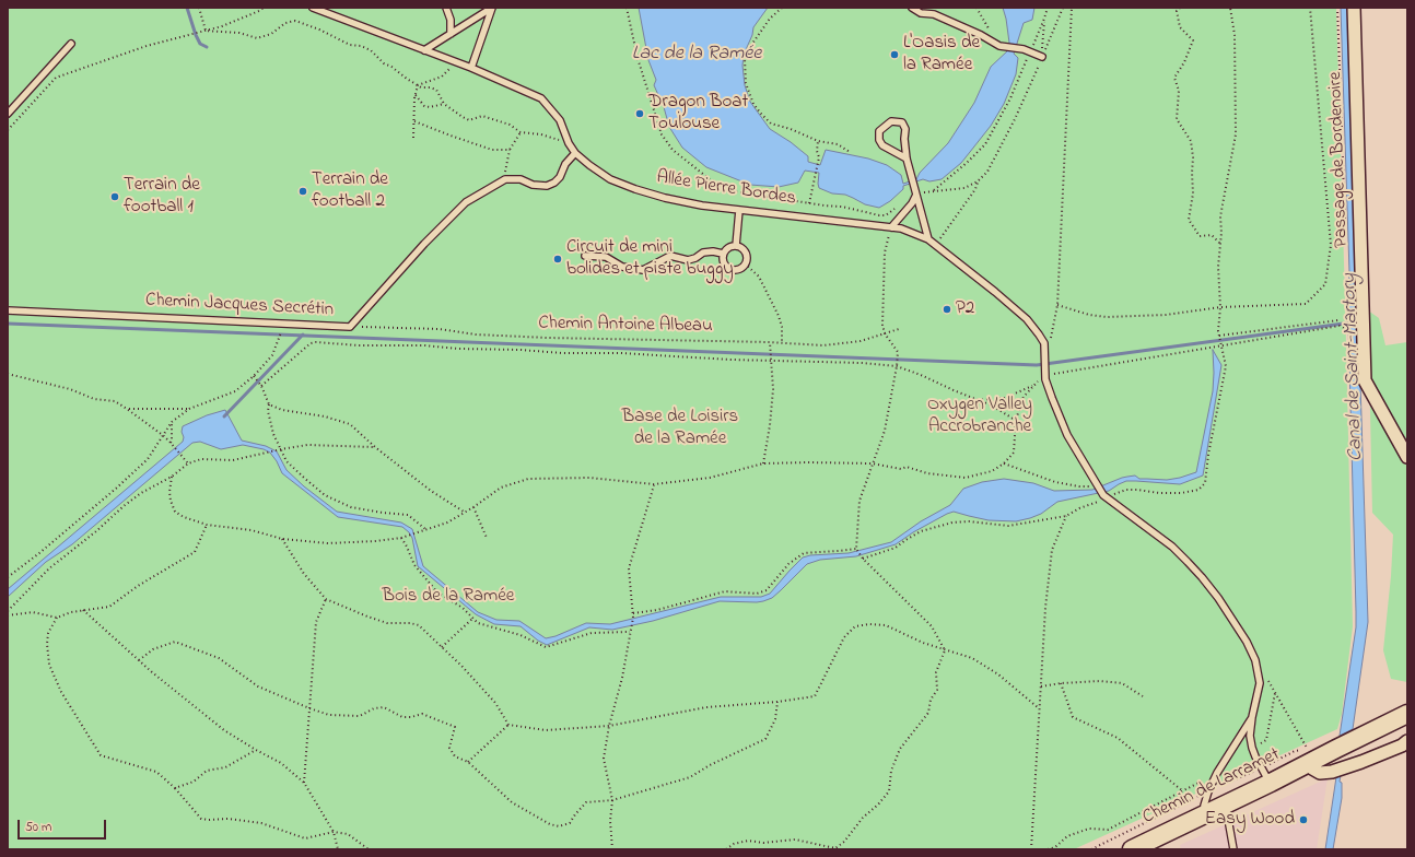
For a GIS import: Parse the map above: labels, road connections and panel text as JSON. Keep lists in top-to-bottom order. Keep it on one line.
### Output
{"streets":{"main road":["Chemin de Larramet"],"street":["Passage de Bordenoire"],"lane":["Allée Pierre Bordes","Chemin Jacques Secrétin"],"path":["Chemin Antoine Albeau"]},"crossings":[["Chemin Jacques Secrétin","Chemin Antoine Albeau"]],"water":["Lac de la Ramée","Canal de Saint-Martory"],"parks":["Oxygen Valley Accrobranche","Base de Loisirs de la Ramée","Bois de la Ramée"],"places":["L'Oasis de la Ramée","Dragon Boat Toulouse","Terrain de football 2","Terrain de football 1","Circuit de mini bolides et piste buggy","P2","Easy Wood"],"scale_bar":"50 m"}
